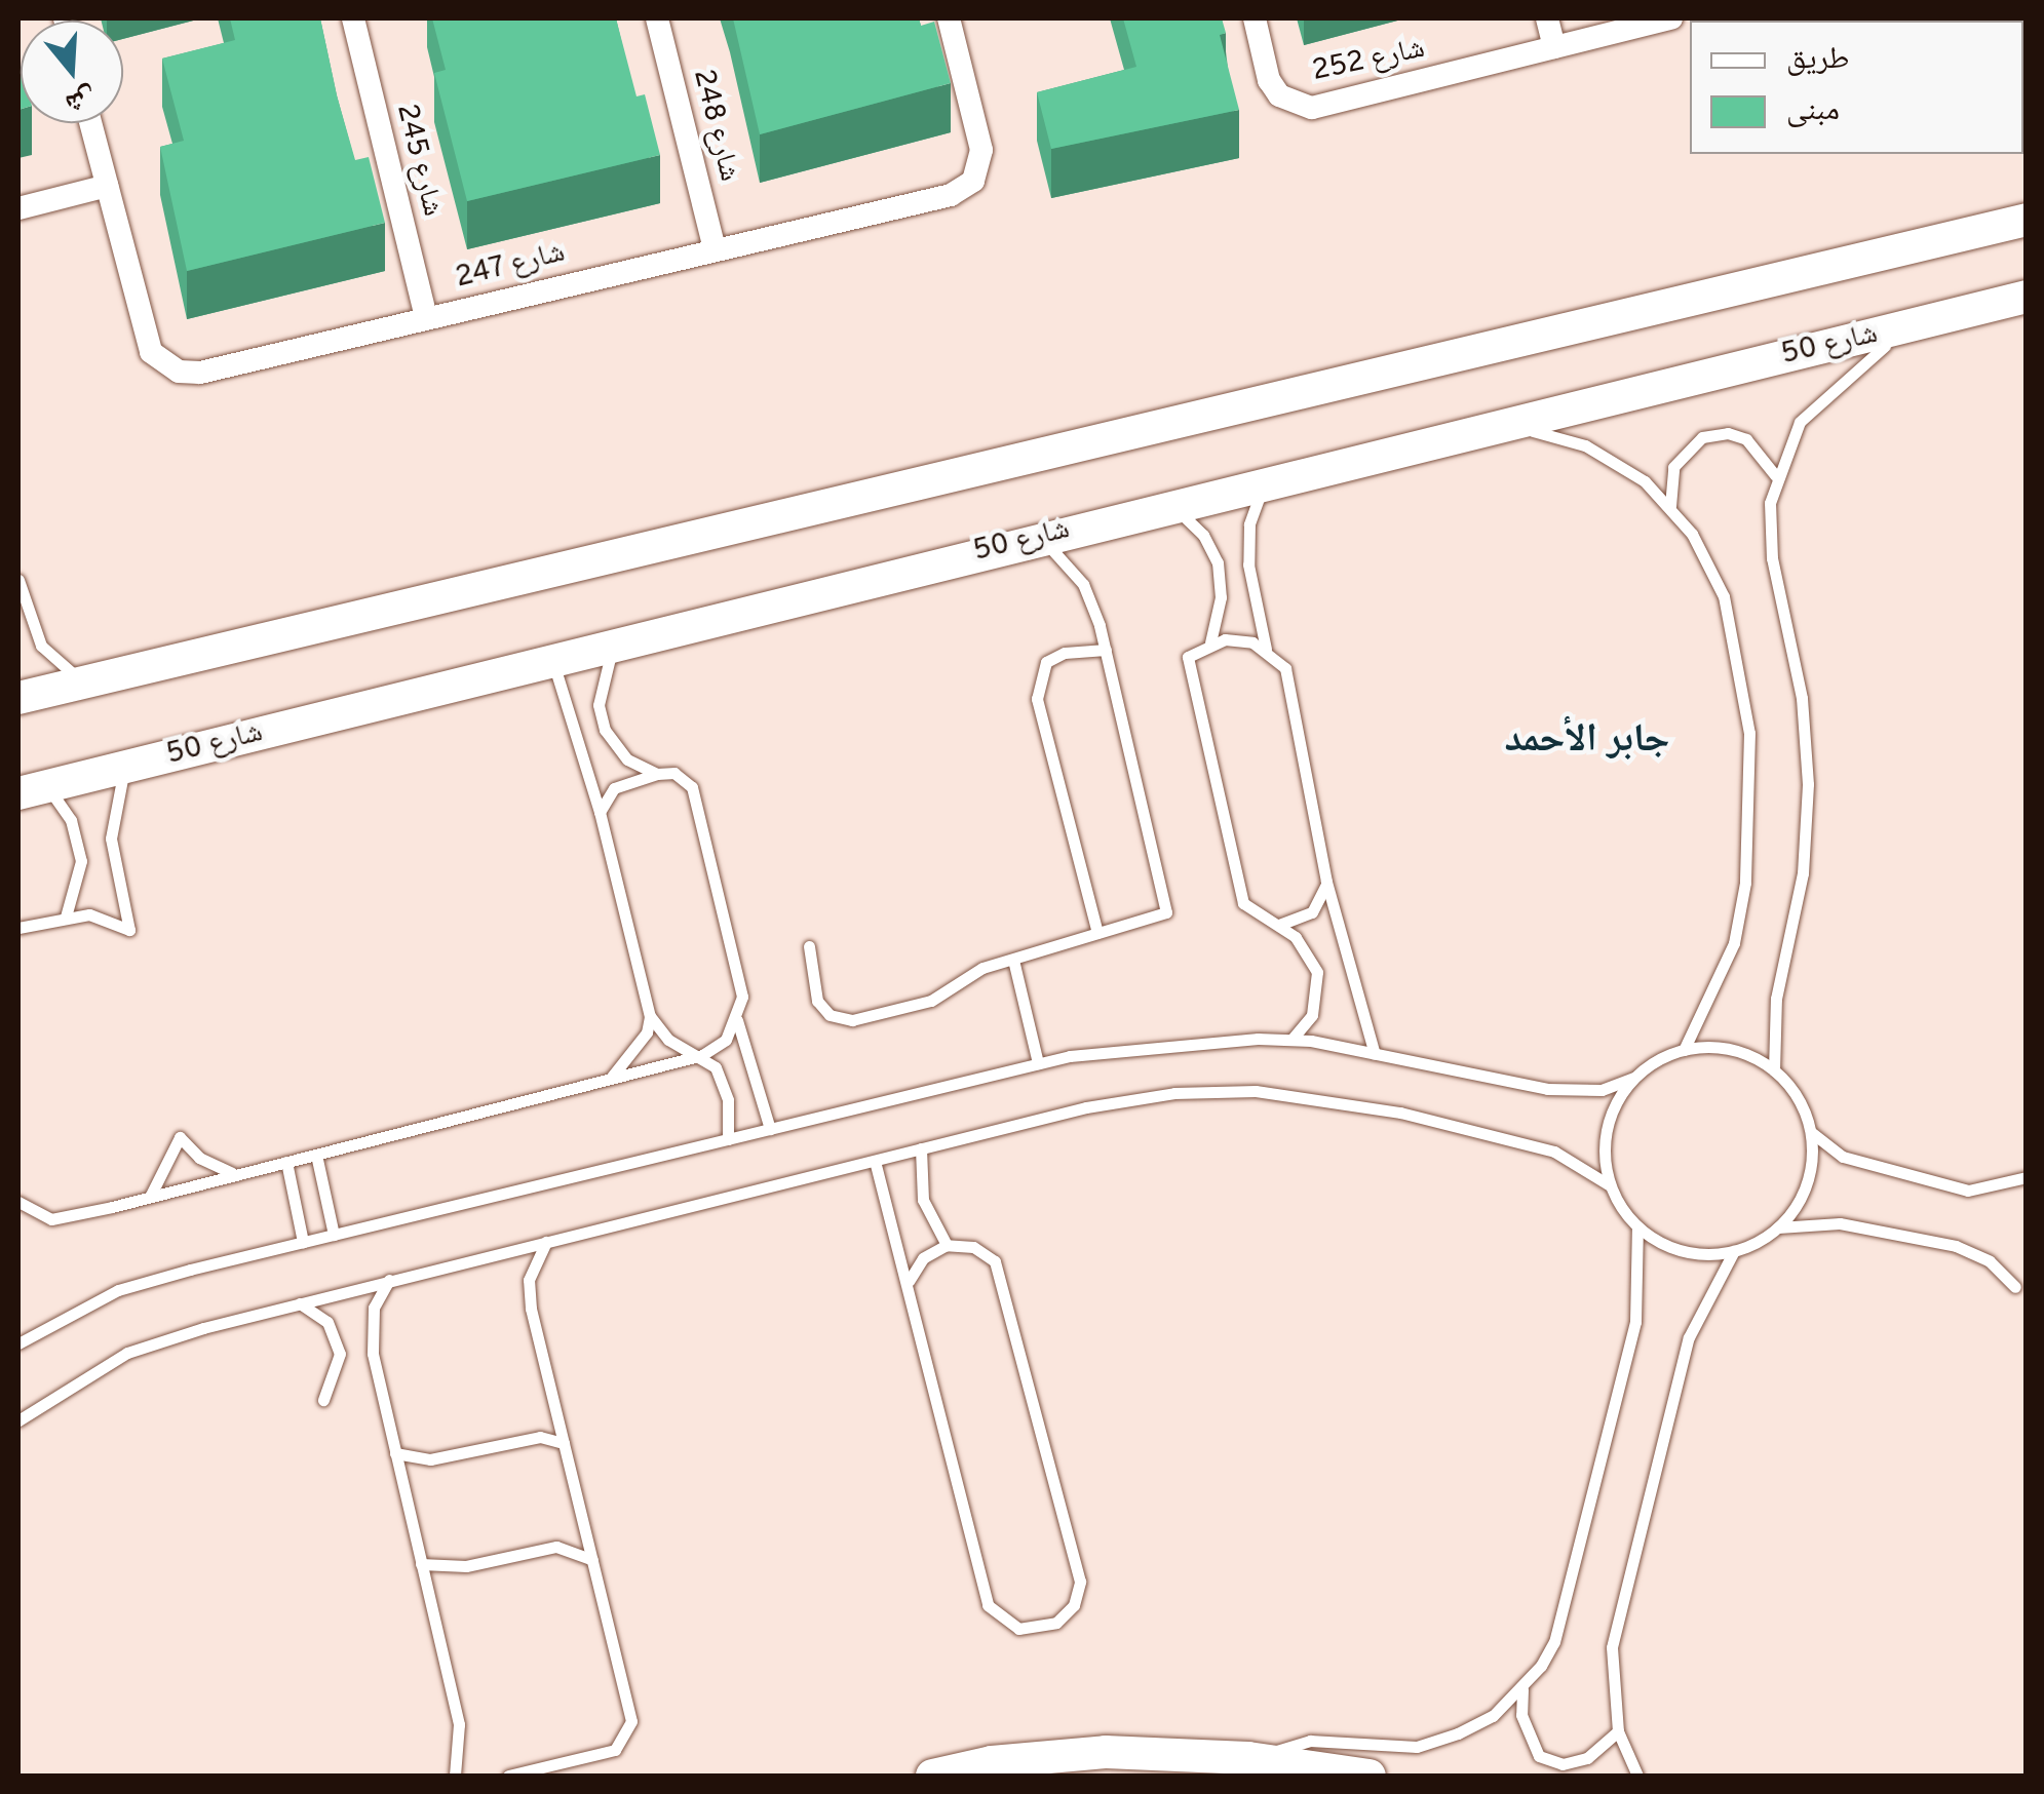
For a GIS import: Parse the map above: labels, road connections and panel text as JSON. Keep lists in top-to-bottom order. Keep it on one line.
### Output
{"streets":{"main road":["شارع 50"],"street":["شارع 252","شارع 248","شارع 245","شارع 247"]},"crossings":[["شارع 248","شارع 247"],["شارع 245","شارع 247"]],"districts":["جابر الأحمد"],"legend":["طريق","مبنى"],"north":"bottom"}
